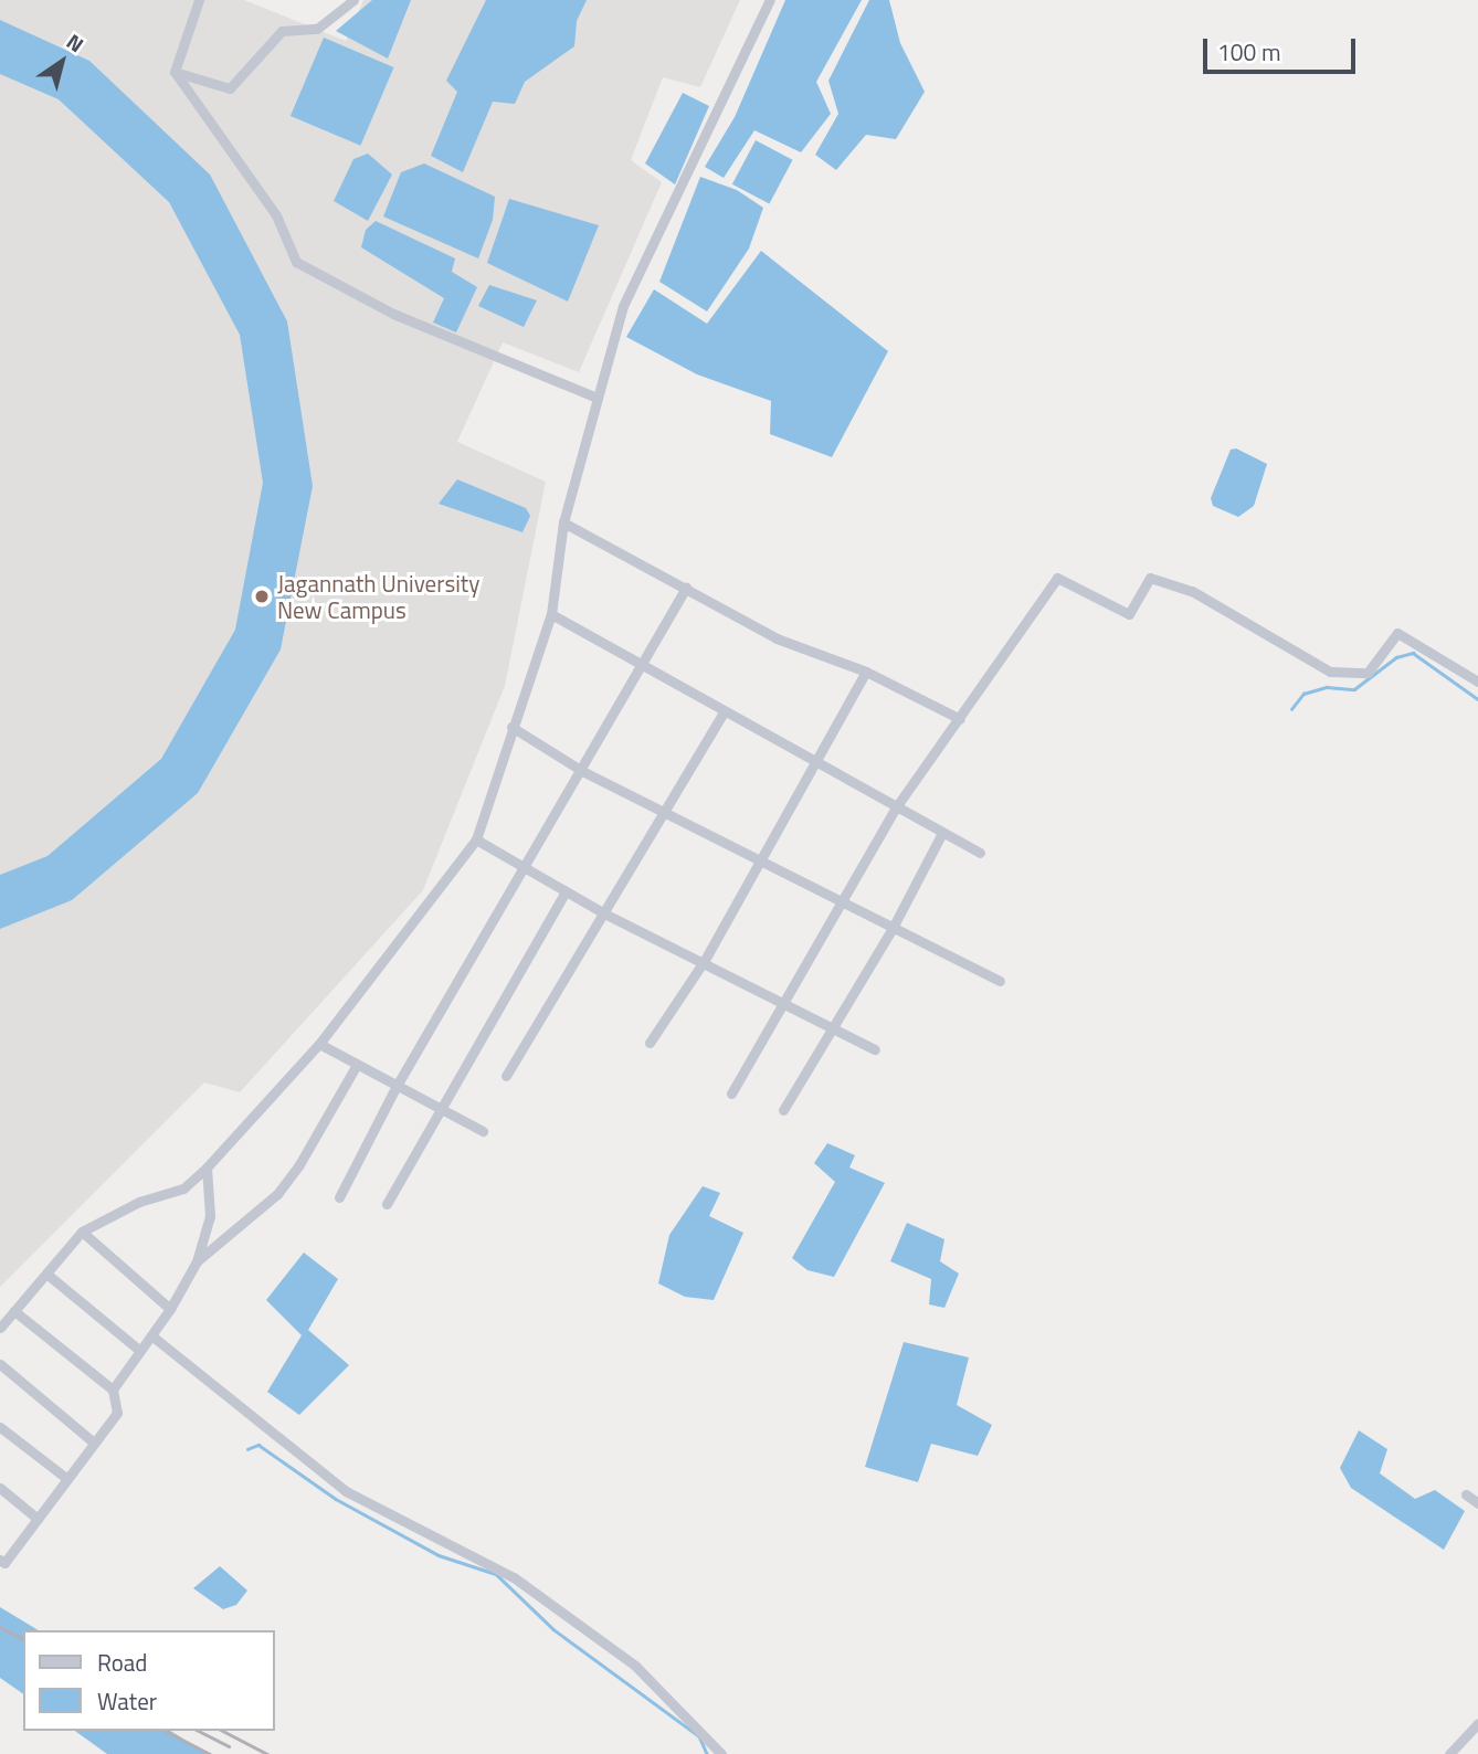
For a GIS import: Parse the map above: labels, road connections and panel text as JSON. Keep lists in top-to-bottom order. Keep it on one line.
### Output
{"places":["Jagannath University New Campus"],"legend":["Road","Water"],"scale_bar":"100 m","north":"top right"}
